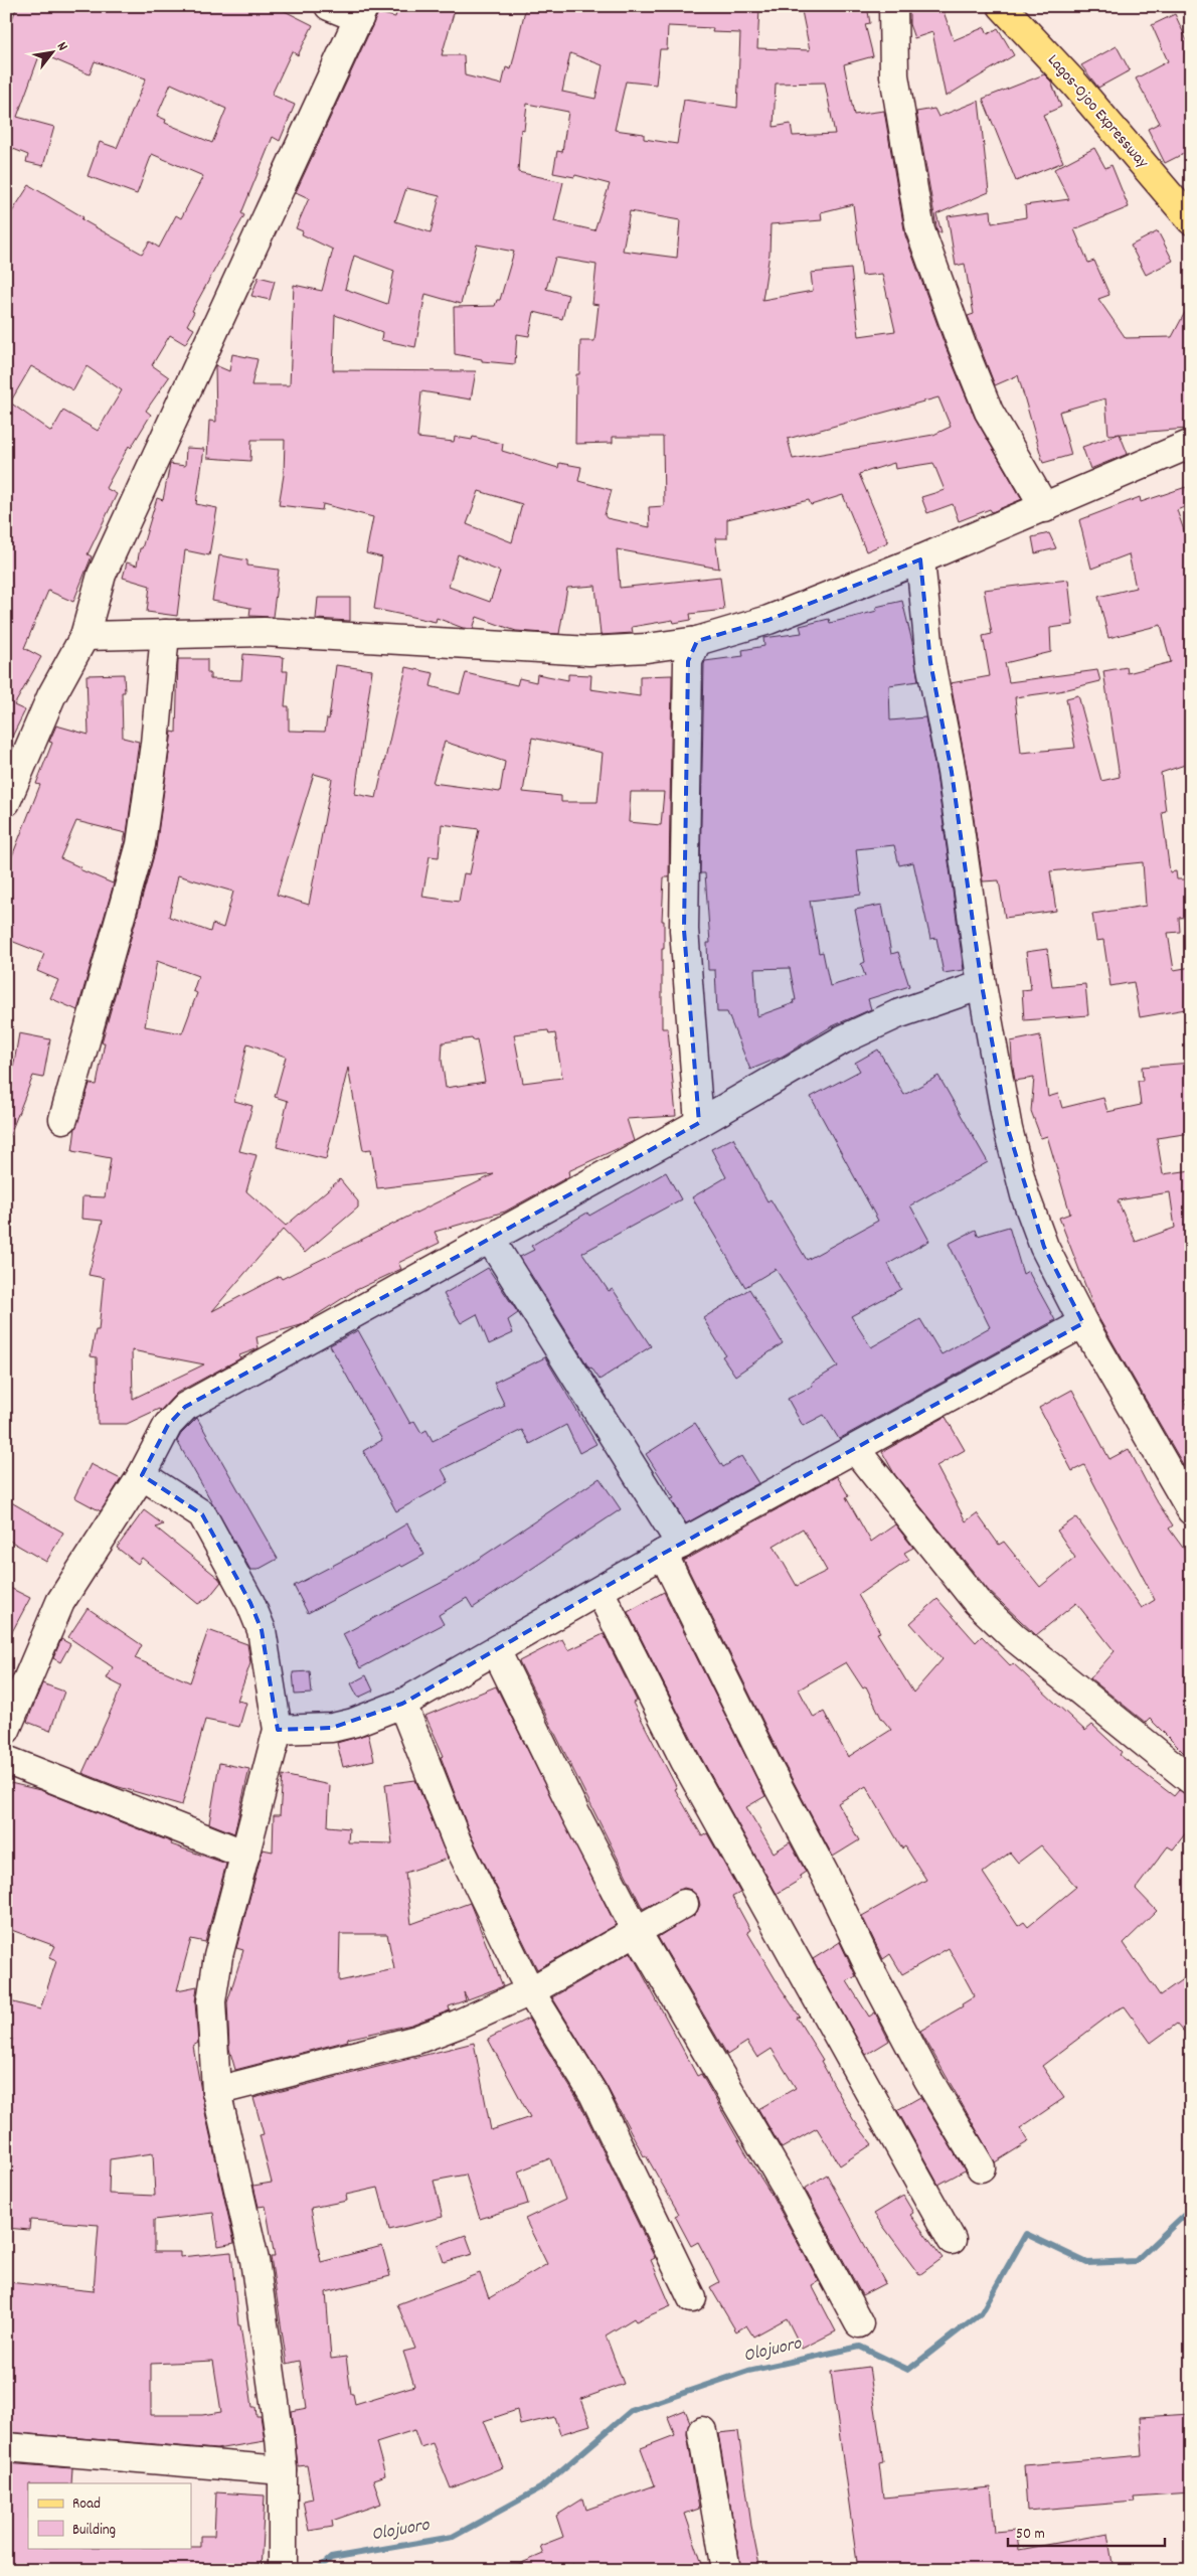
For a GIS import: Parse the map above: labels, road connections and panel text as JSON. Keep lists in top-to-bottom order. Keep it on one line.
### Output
{"streets":{"main road":["Lagos-Ojoo Expressway"]},"water":["Olojuoro"],"legend":["Road","Building"],"scale_bar":"50 m","north":"top right"}
